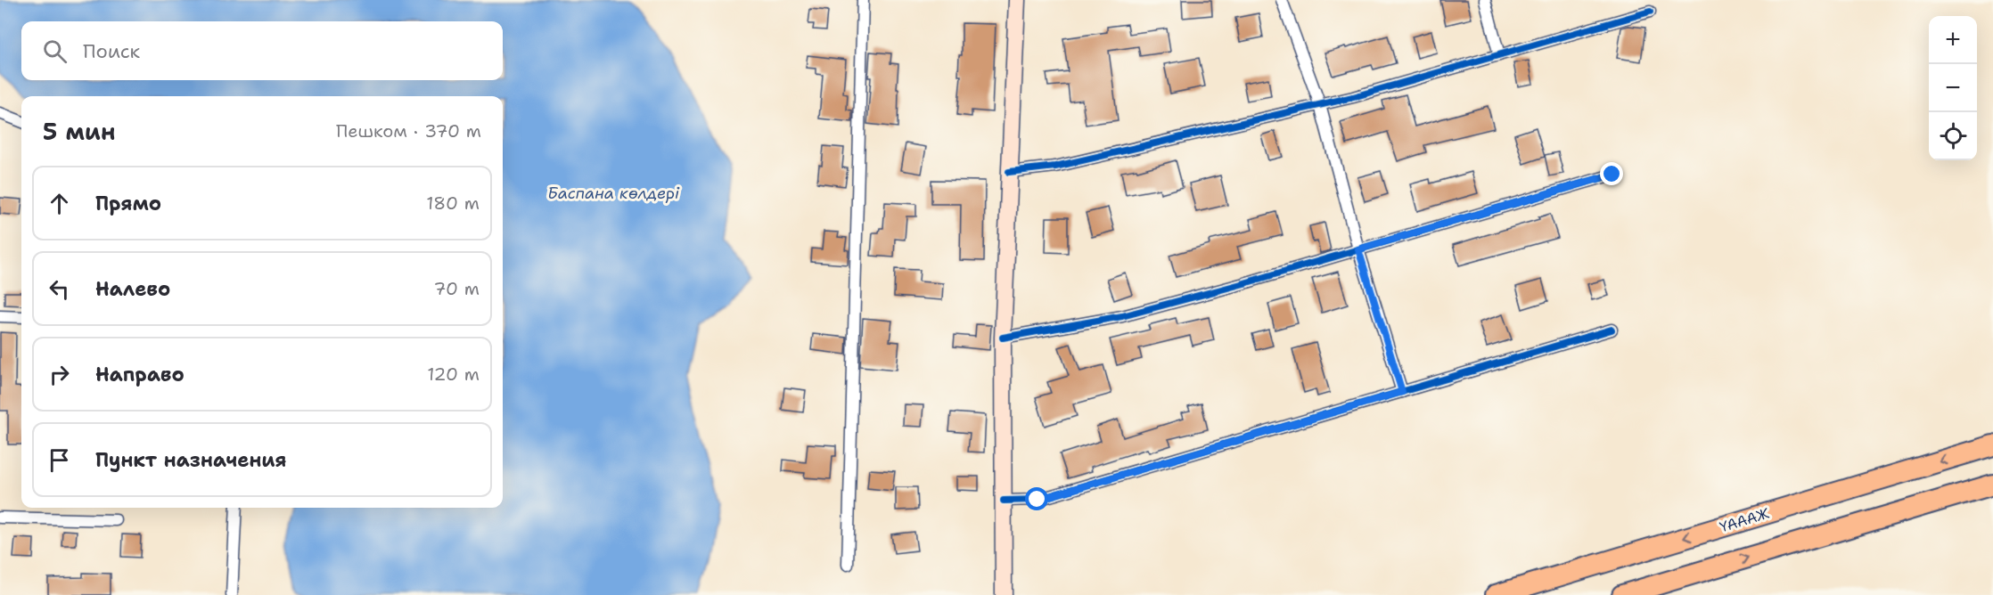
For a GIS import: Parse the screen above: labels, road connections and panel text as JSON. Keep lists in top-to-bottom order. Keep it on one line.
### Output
{"streets":{"highway":["ҮАААЖ"]},"water":["Баспана көлдері"],"page":{"map_buttons":["+","−"],"search":"Поиск","heading":["5 мин","Пешком · 370 m"],"list":[["Прямо","180 m"],["Налево","70 m"],["Направо","120 m"],"Пункт назначения"]}}
